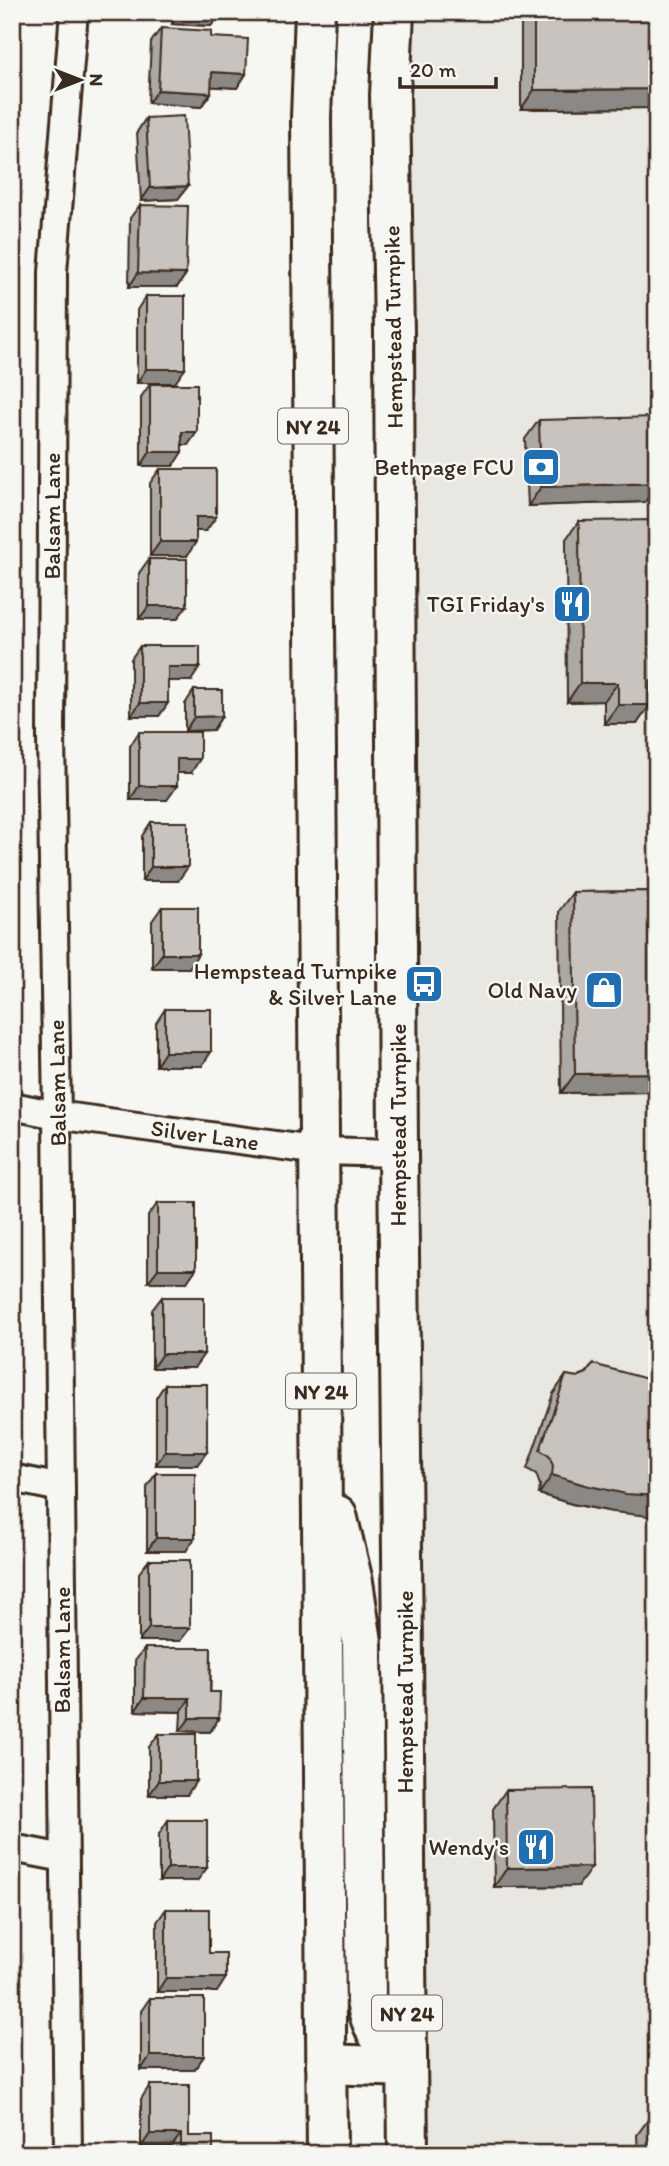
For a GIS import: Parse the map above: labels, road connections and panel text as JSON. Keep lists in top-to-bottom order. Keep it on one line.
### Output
{"streets":{"main road":["Hempstead Turnpike","NY 24"],"street":["Balsam Lane","Silver Lane"]},"crossings":[["Hempstead Turnpike","Silver Lane"],["NY 24","Silver Lane"],["Balsam Lane","Silver Lane"]],"places":{"bank":["Bethpage FCU"],"restaurant":["TGI Friday's","Wendy's"],"bus stop":["Hempstead Turnpike & Silver Lane"],"shop":["Old Navy"]},"scale_bar":"20 m","north":"right"}
